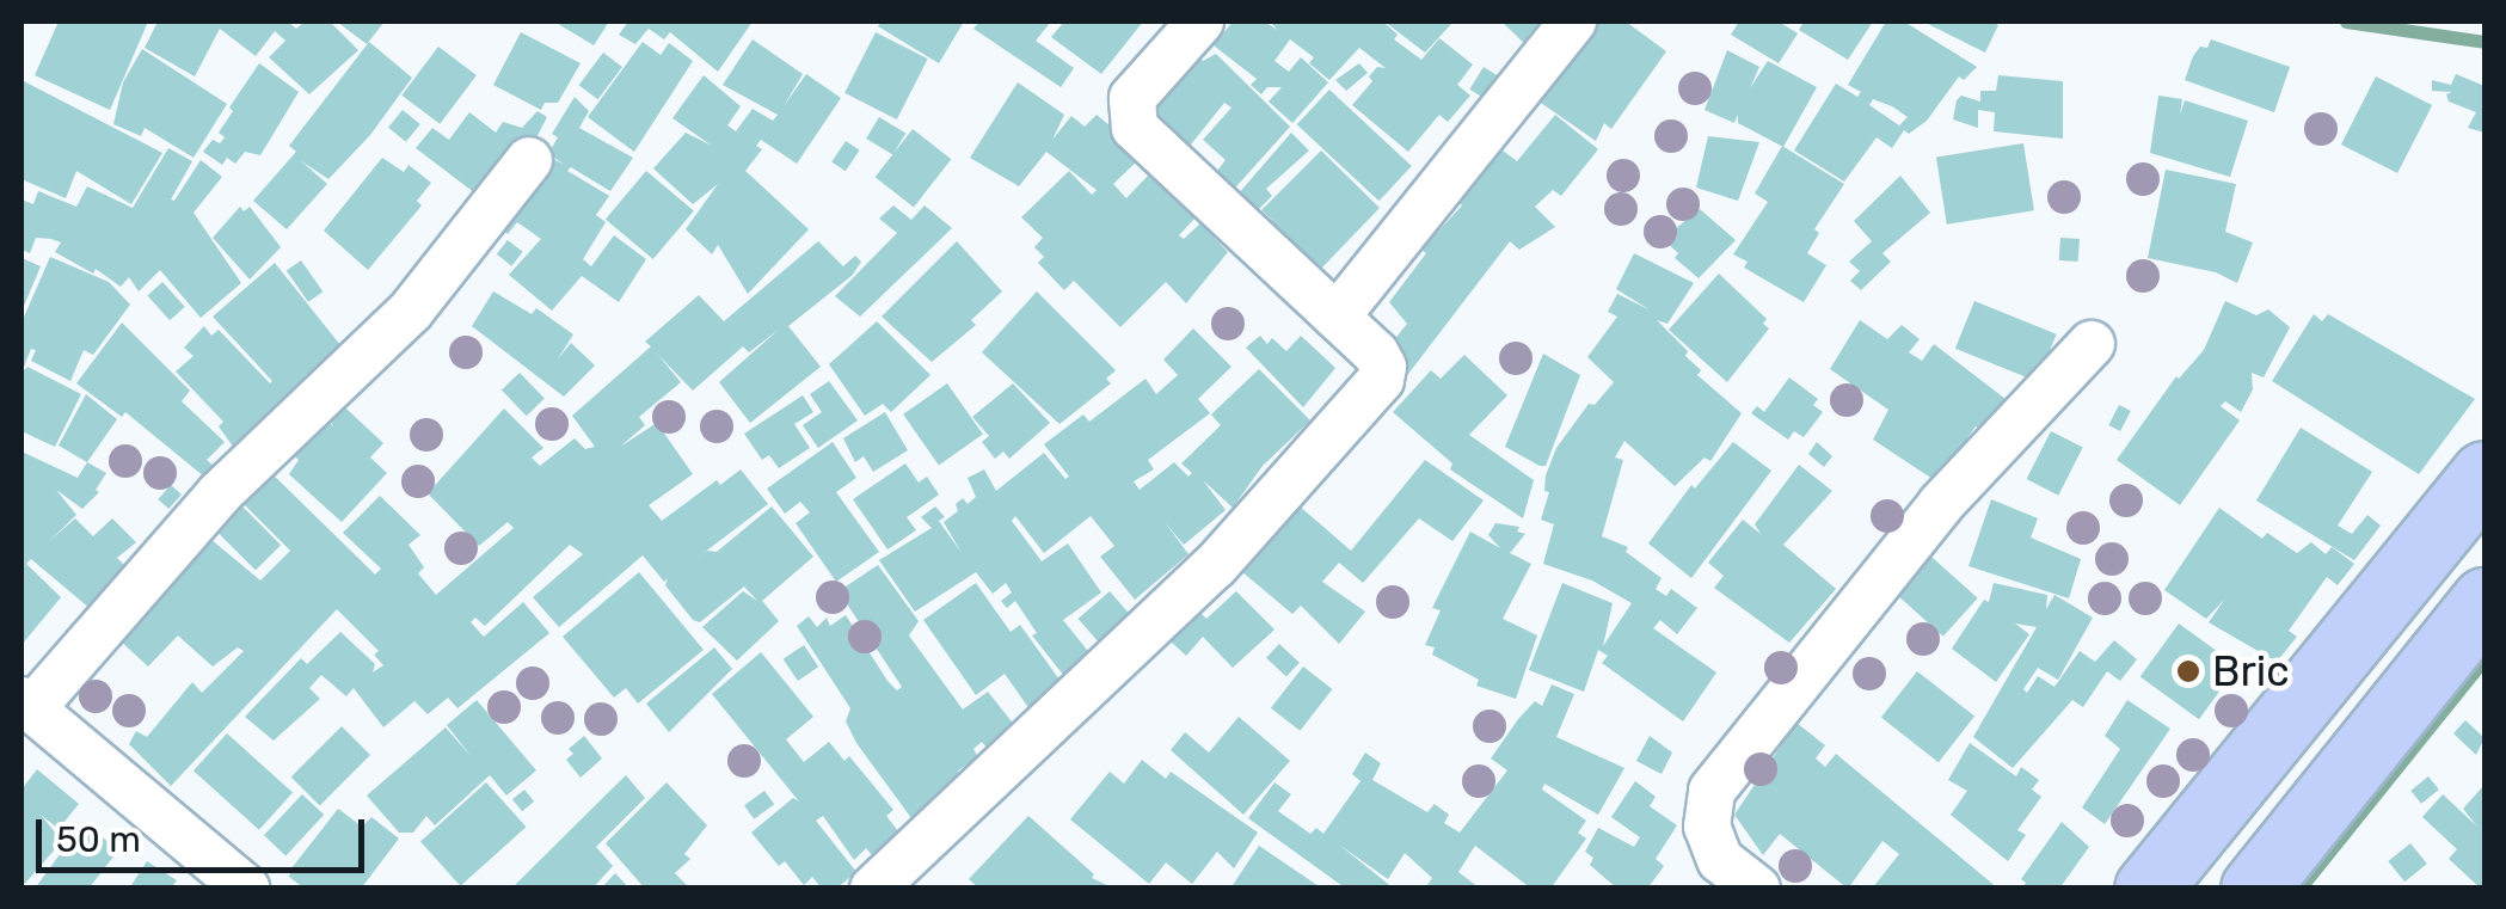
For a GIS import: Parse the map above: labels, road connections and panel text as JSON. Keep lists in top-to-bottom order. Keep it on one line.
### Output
{"places":["Bric"],"scale_bar":"50 m"}
